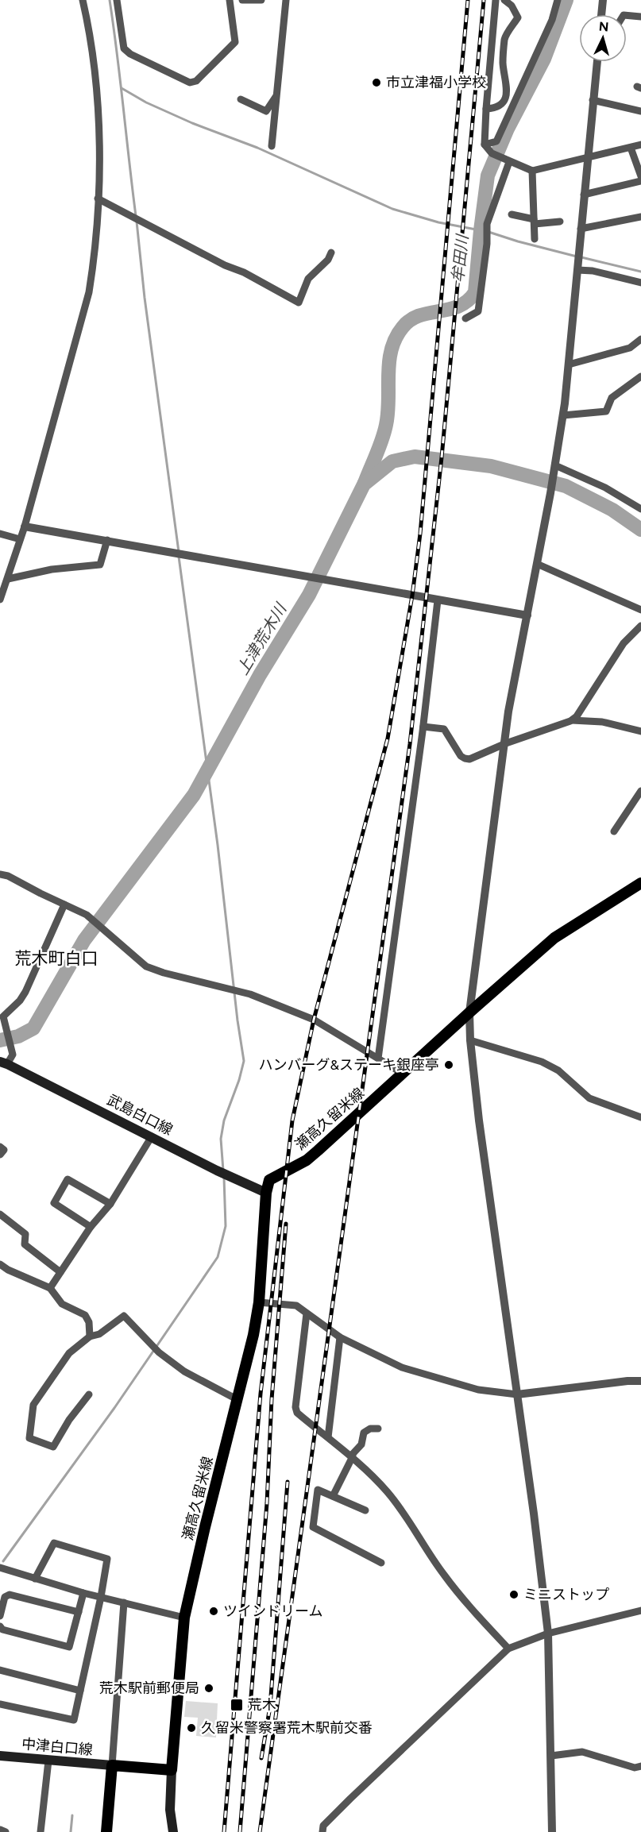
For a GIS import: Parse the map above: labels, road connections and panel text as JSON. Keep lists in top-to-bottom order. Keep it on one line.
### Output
{"streets":{"main road":["武島白口線","瀬高久留米線","中津白口線"]},"crossings":[["武島白口線","瀬高久留米線"]],"districts":["荒木町白口"],"water":["牟田川","上津荒木川"],"places":{"other":["市立津福小学校","ハンバーグ&ステーキ銀座亭","ミニストップ","ツインドリーム","荒木駅前郵便局","久留米警察署荒木駅前交番"],"transit":["荒木"]},"north":"top"}
